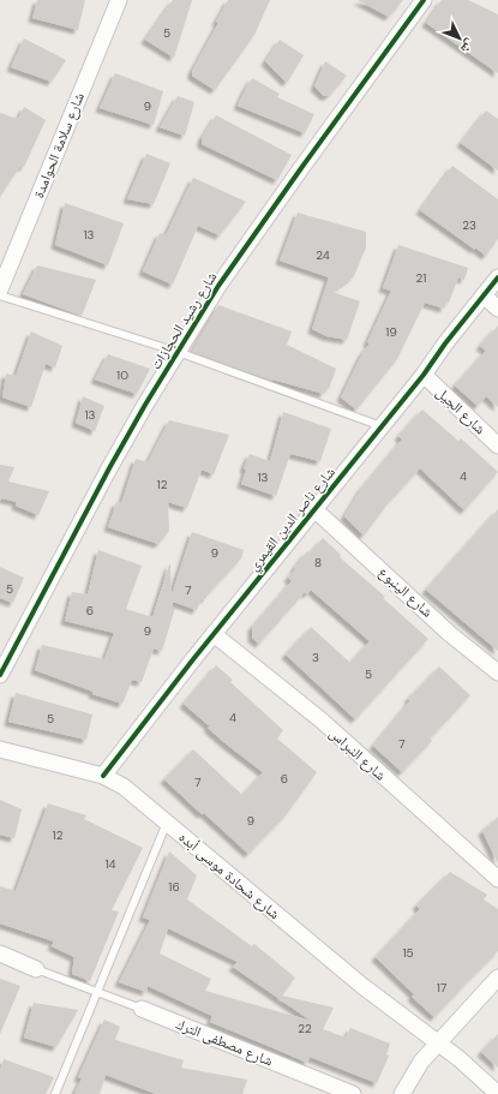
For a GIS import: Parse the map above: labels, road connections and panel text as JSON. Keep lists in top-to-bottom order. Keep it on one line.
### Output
{"streets":{"street":["شارع سلامة الحوامدة","شارع رشيد الحجازات","شارع الجيل","شارع ناصر الدين القيمري","شارع الينبوع","شارع النبراس","شارع شحادة موسى أبده","شارع مصطفى الترك"]},"crossings":[["شارع الجيل","شارع ناصر الدين القيمري"],["شارع ناصر الدين القيمري","شارع الينبوع"],["شارع ناصر الدين القيمري","شارع النبراس"],["شارع ناصر الدين القيمري","شارع شحادة موسى أبده"]],"house_numbers":["5","9","23","13","24","21","19","10","13","4","13","12","9","8","5","7","6","9","3","5","4","5","7","6","7","9","12","14","16","15","17","22"],"north":"bottom right"}
